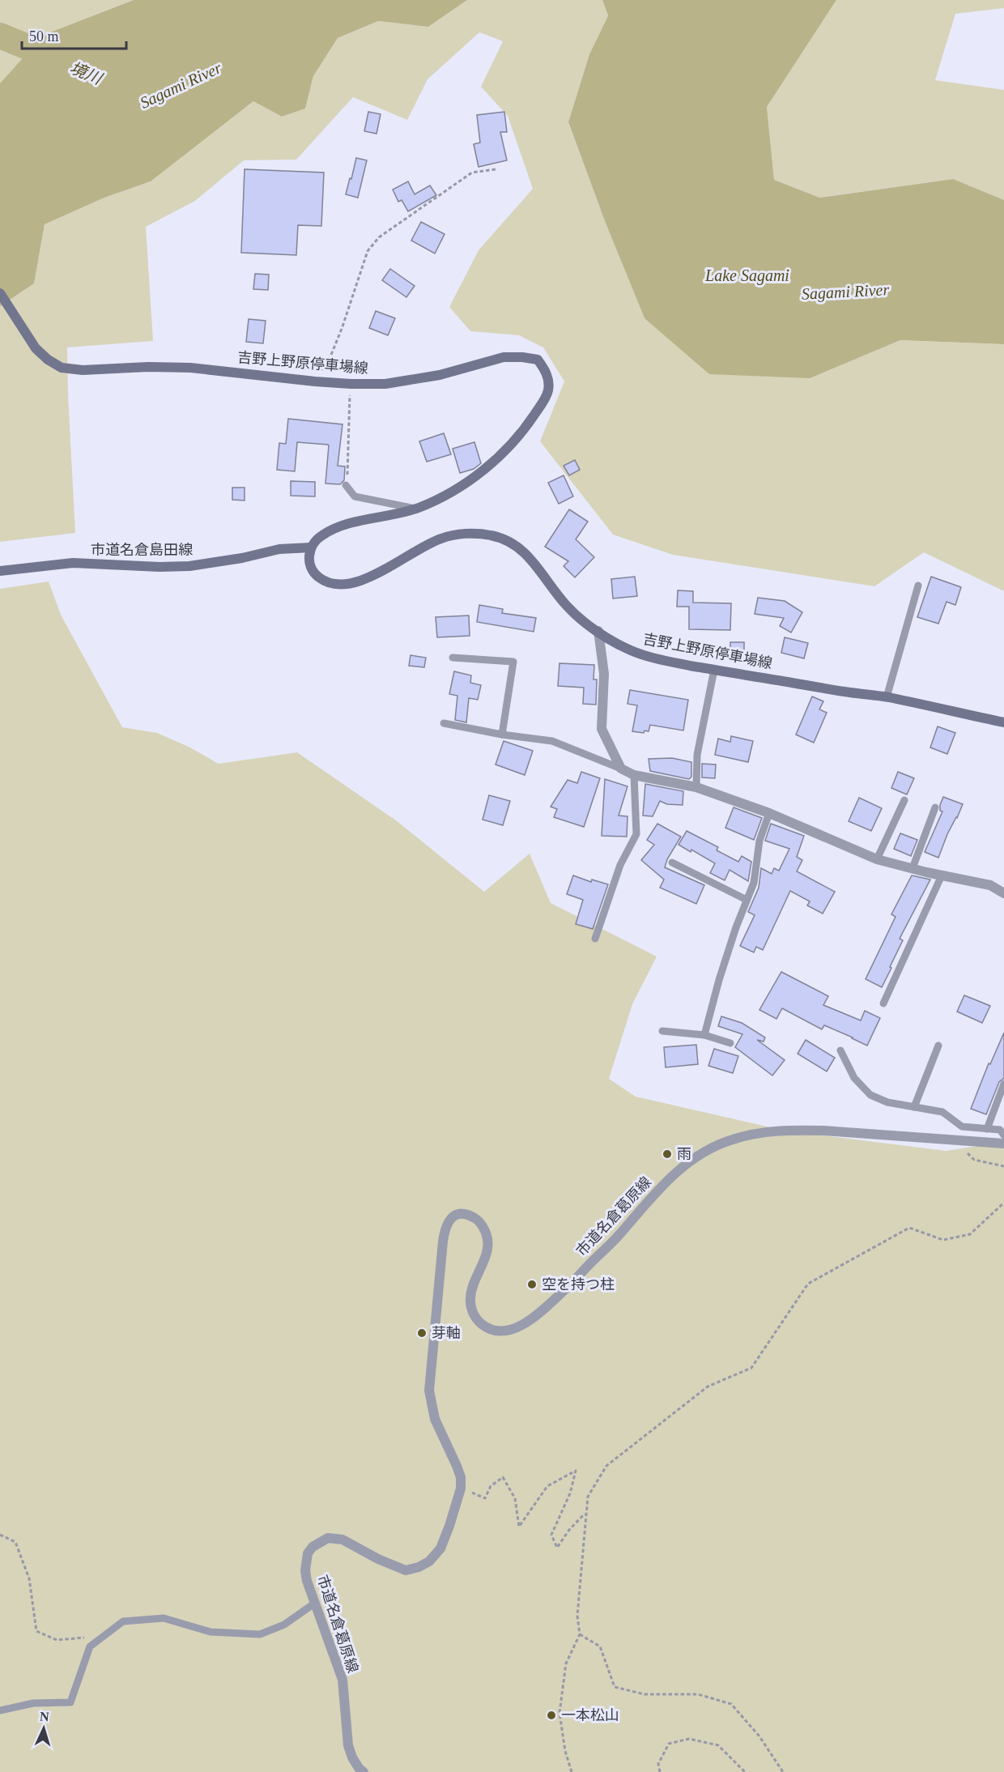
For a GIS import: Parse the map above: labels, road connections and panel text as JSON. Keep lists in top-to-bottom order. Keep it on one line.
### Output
{"streets":{"main road":["吉野上野原停車場線","市道名倉島田線"],"street":["市道名倉葛原線"]},"crossings":[["吉野上野原停車場線","市道名倉島田線"]],"water":["境川","Sagami River","Lake Sagami"],"places":["雨","空を持つ柱","芽軸","一本松山"],"scale_bar":"50 m","north":"top"}
